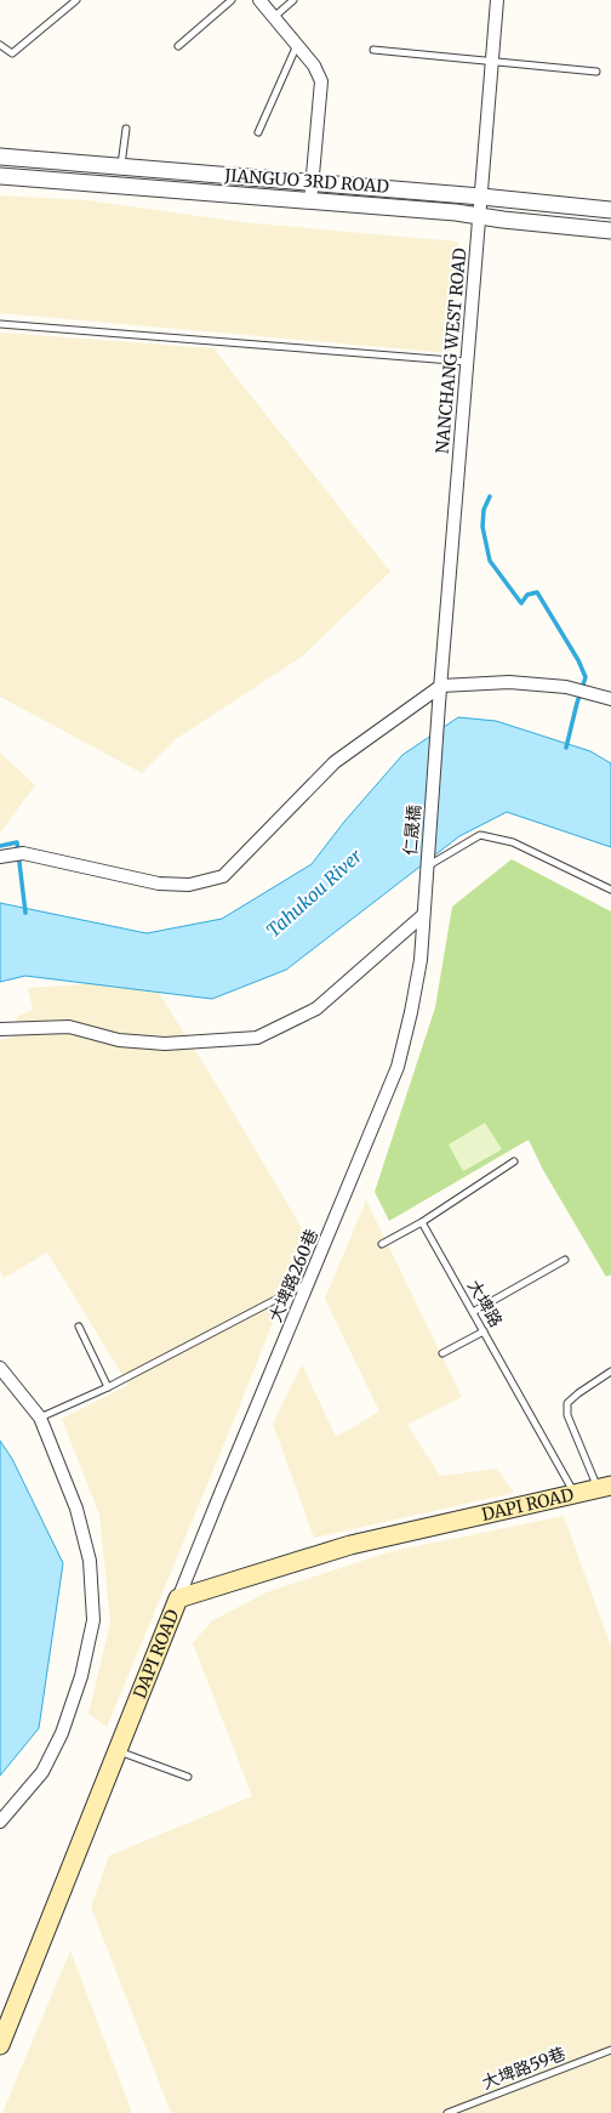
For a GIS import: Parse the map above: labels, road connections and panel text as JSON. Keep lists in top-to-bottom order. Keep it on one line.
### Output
{"streets":{"main road":["DAPI ROAD"],"street":["JIANGUO 3RD ROAD","NANCHANG WEST ROAD","仁晟橋","大埤路260巷"],"lane":["大埤路","大埤路59巷"]},"crossings":[["JIANGUO 3RD ROAD","NANCHANG WEST ROAD"],["NANCHANG WEST ROAD","仁晟橋"],["仁晟橋","大埤路260巷"],["大埤路260巷","DAPI ROAD"],["大埤路","DAPI ROAD"]],"water":["Tahukou River"]}
